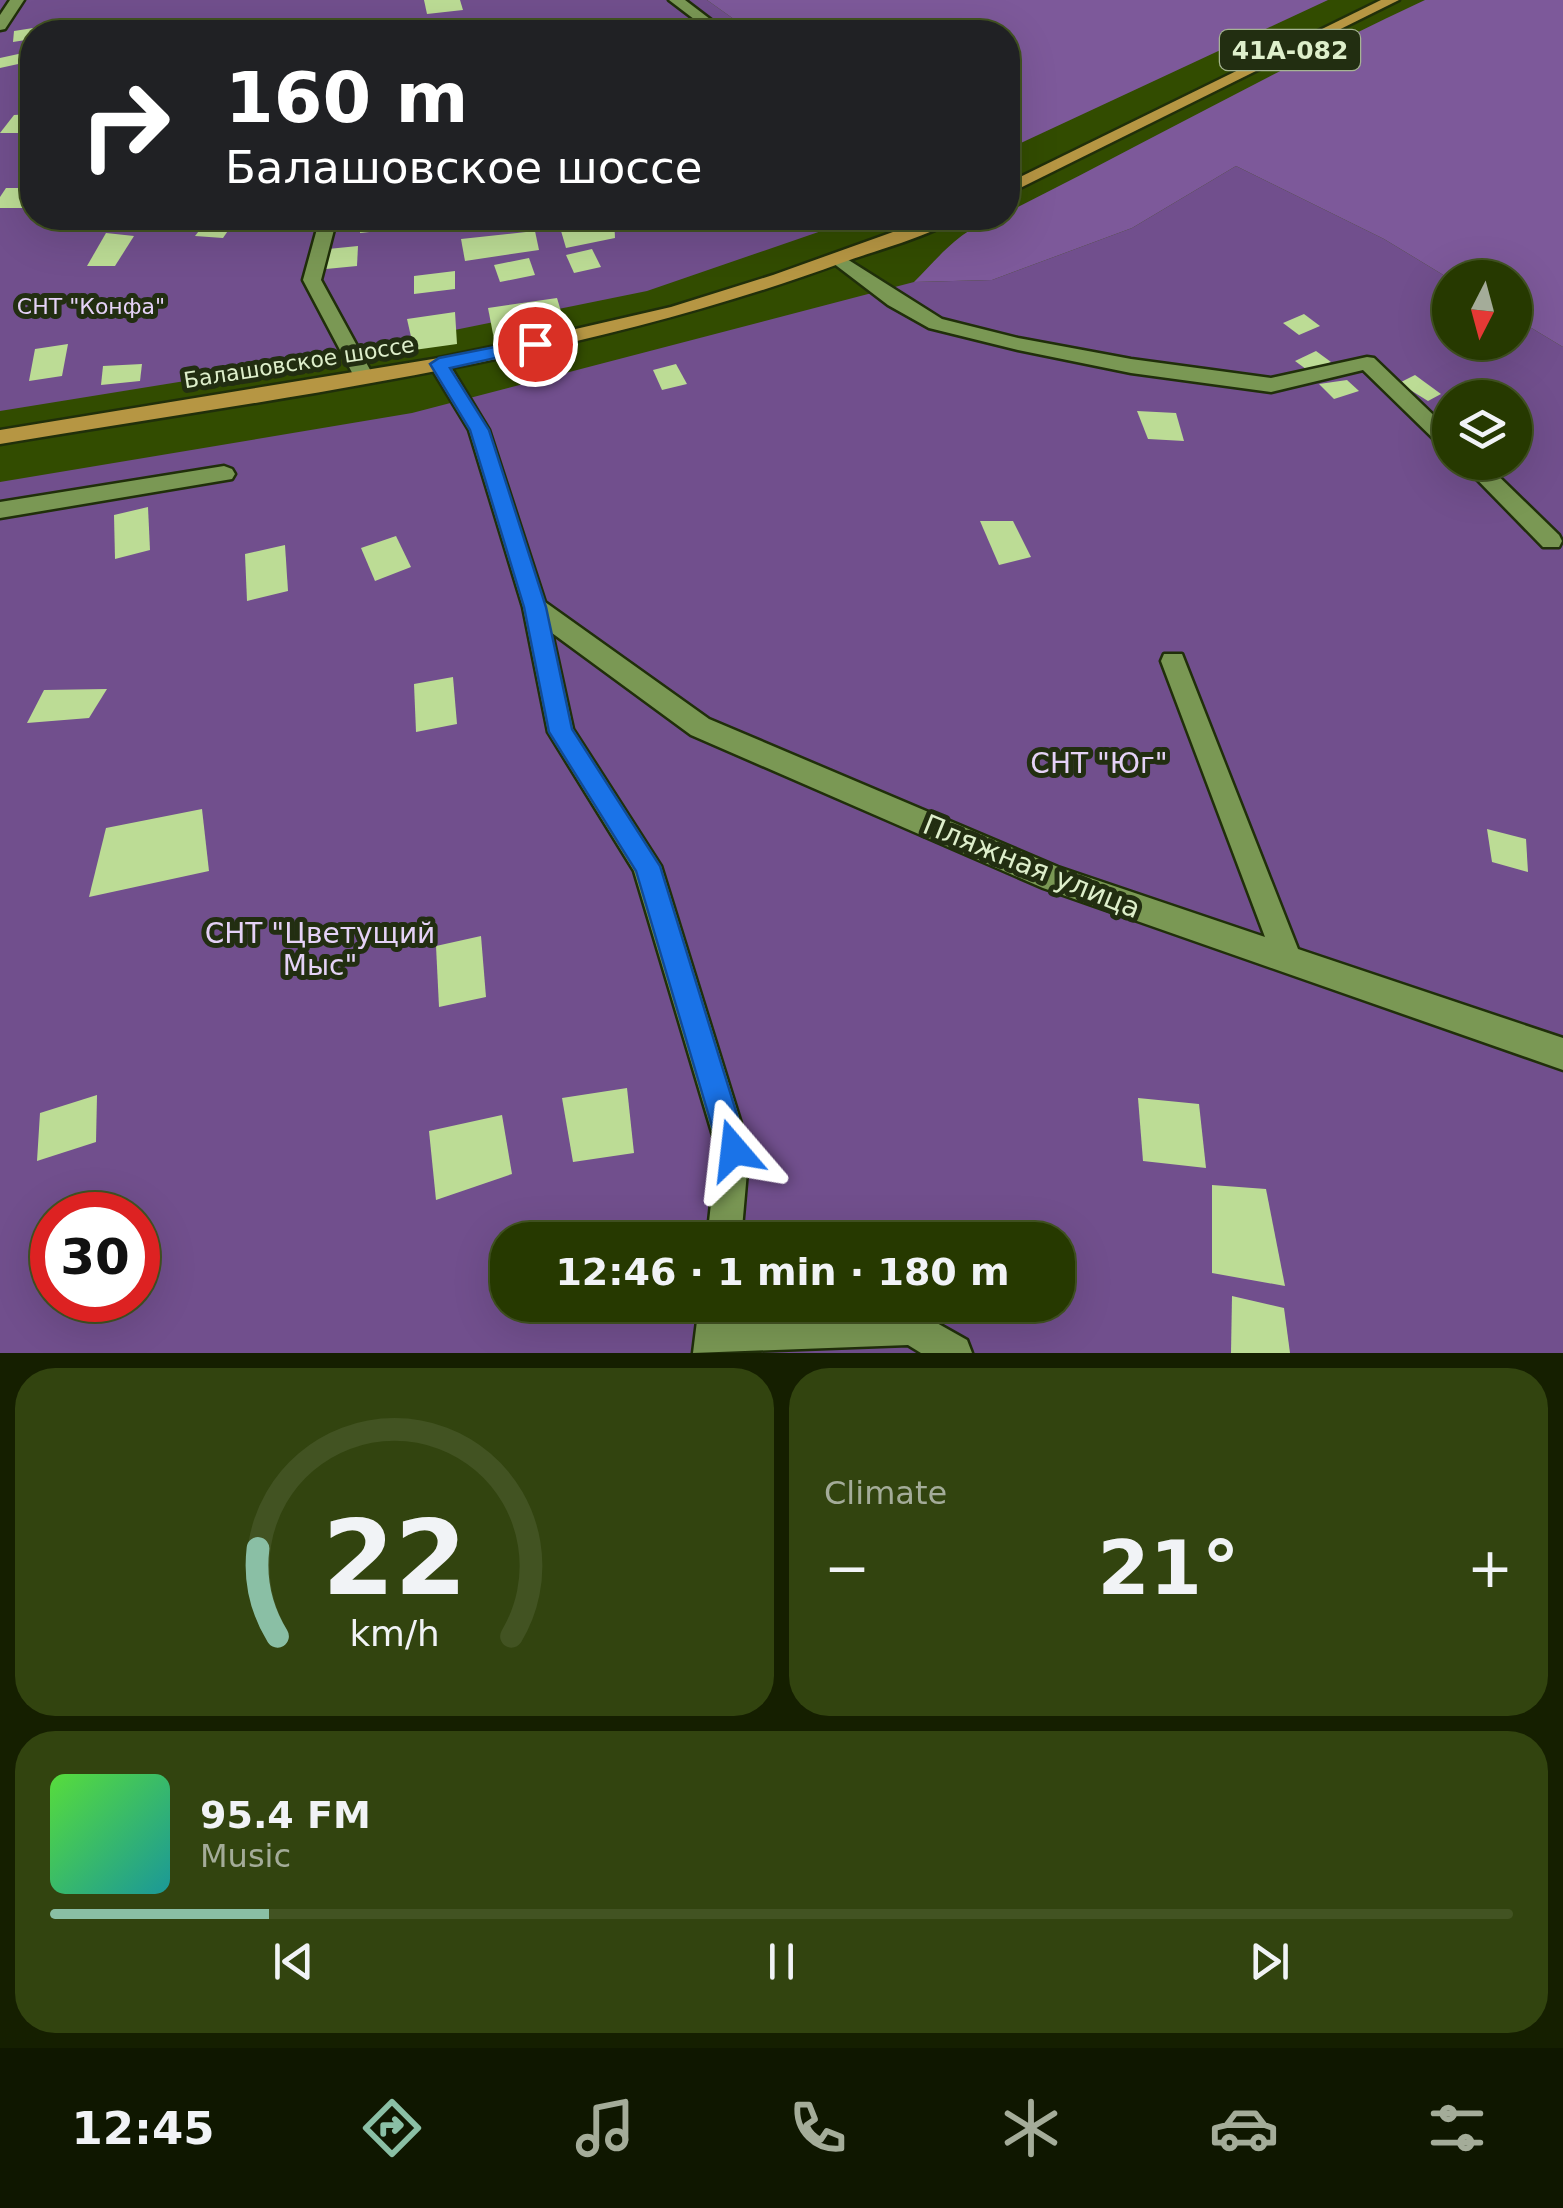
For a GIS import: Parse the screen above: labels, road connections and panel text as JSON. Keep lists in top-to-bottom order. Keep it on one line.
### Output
{"streets":{"main road":["41А-082","Балашовское шоссе"],"street":["Пляжная улица"]},"parks":["СНТ \"Конфа\"","СНТ \"Юг\"","СНТ \"Цветущий Мыс\""],"north":"bottom","page":{"turn":["160 m","Балашовское шоссе"],"limit":"30","trip":"12:46 · 1 min · 180 m","tile":"Climate","heat":["−","21°","+"],"song":["95.4 FM","Music"],"tabs":"12:45","gauge":["22","km/h"]}}
